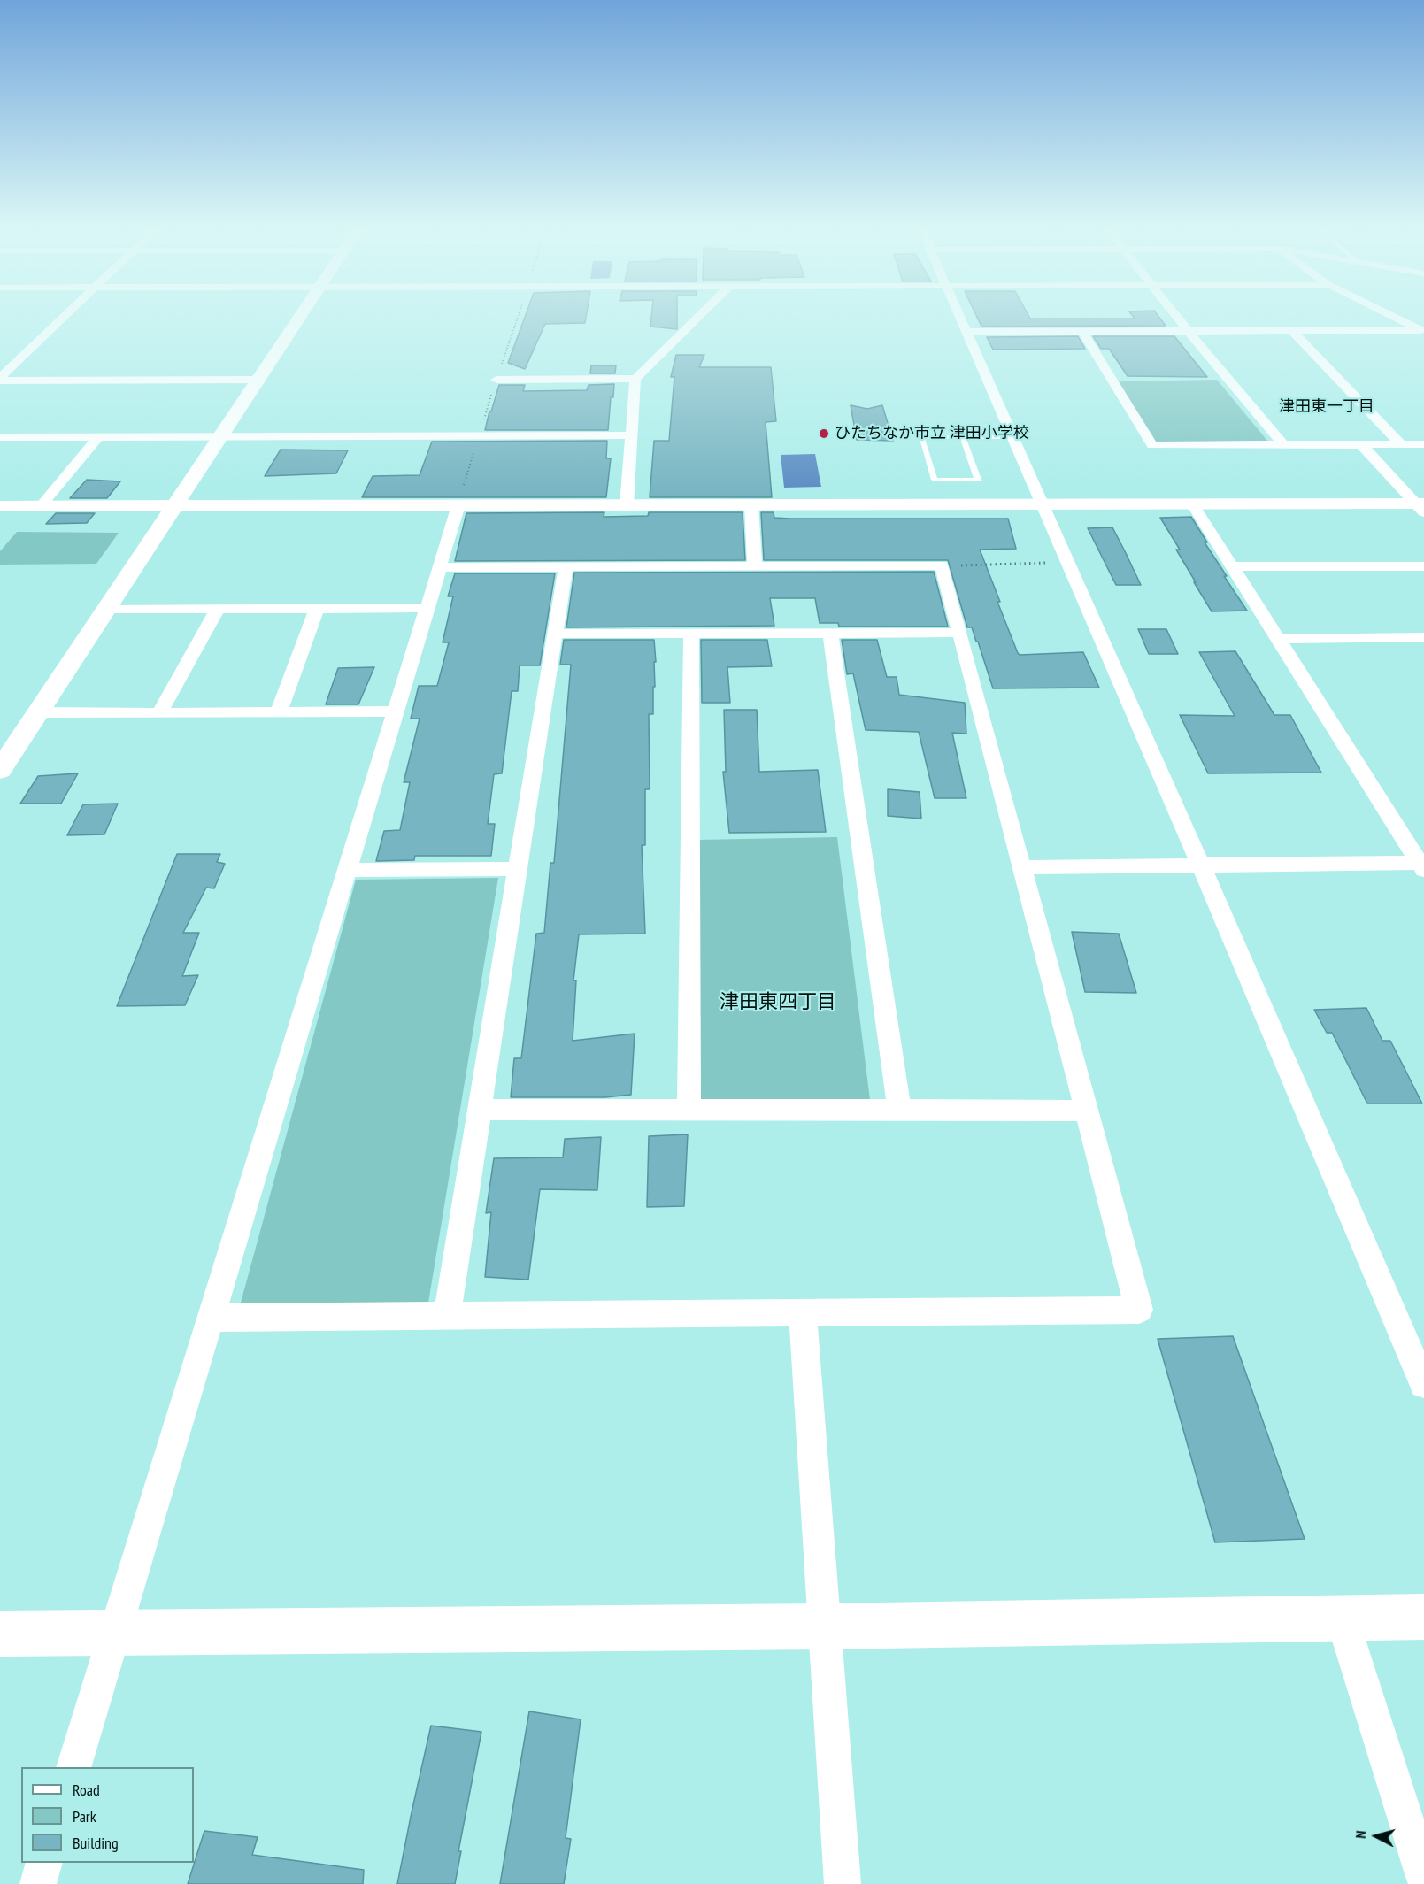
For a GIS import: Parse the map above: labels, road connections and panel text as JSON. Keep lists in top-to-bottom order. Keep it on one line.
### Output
{"districts":["津田東一丁目","津田東四丁目"],"places":["ひたちなか市立 津田小学校"],"legend":["Road","Park","Building"],"north":"left"}
